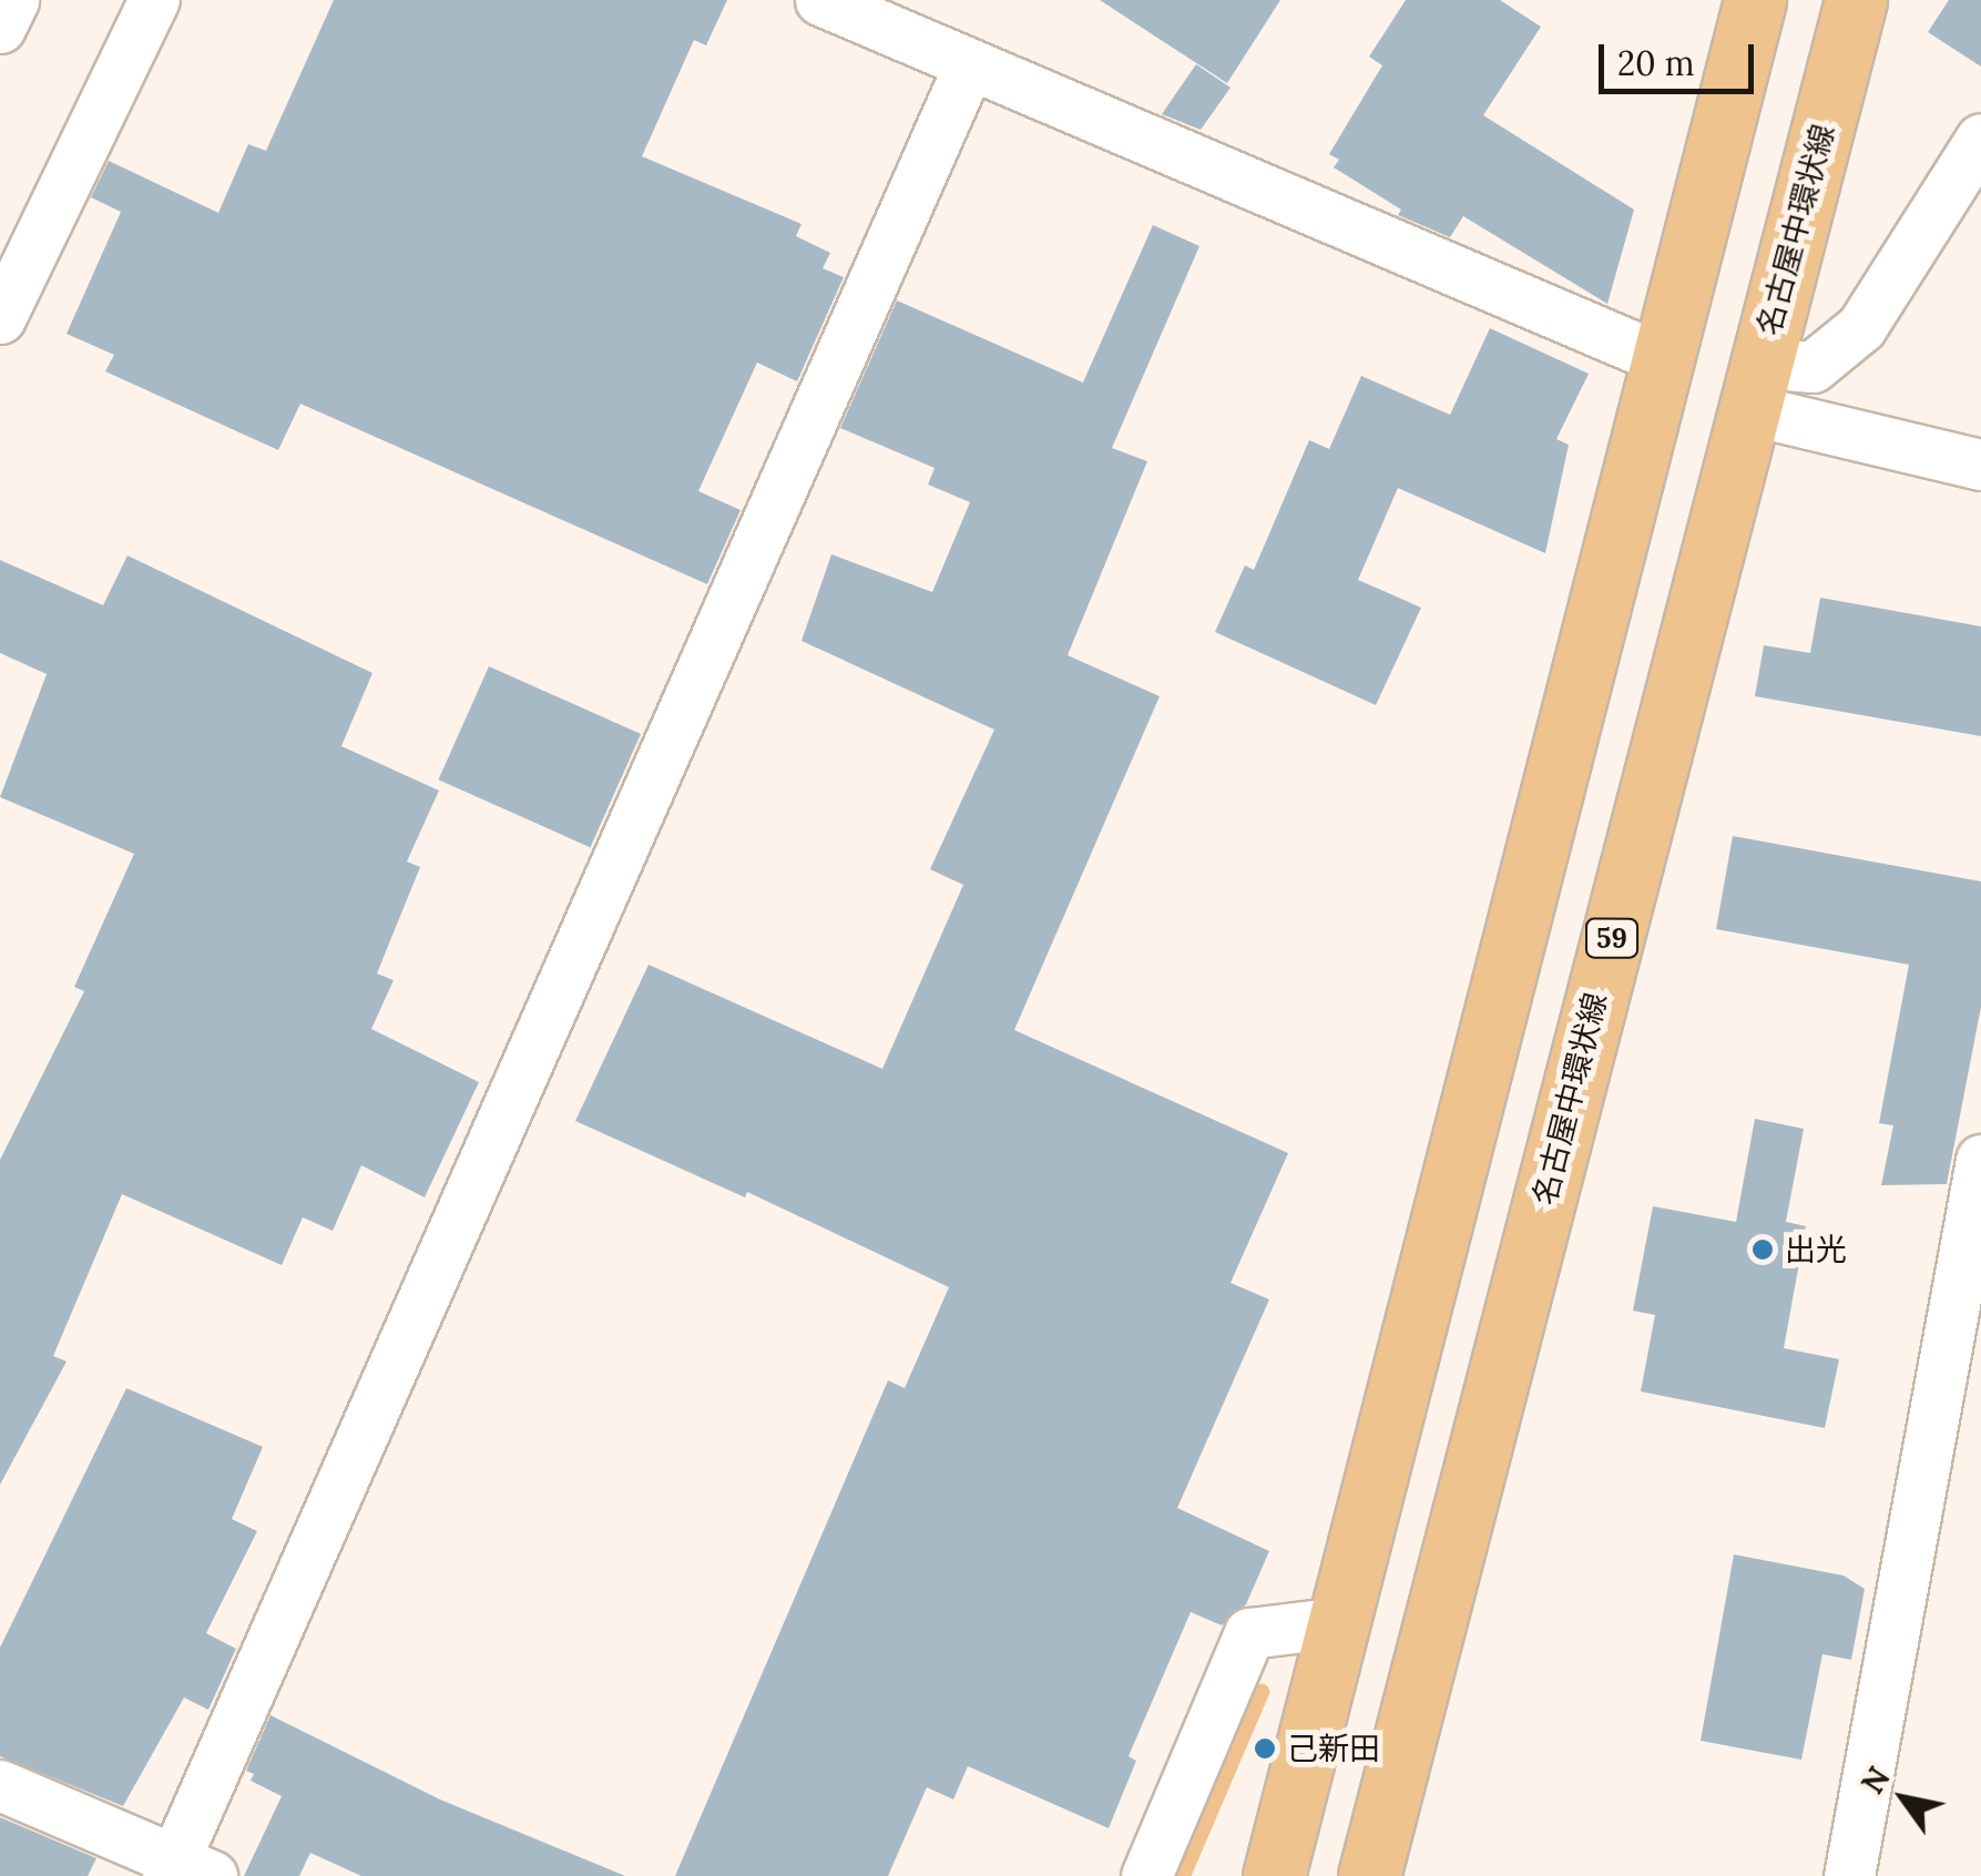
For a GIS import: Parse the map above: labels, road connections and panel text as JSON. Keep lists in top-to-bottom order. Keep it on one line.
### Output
{"streets":{"main road":["名古屋中環状線","59"]},"places":["出光","己新田"],"scale_bar":"20 m","north":"top left"}
